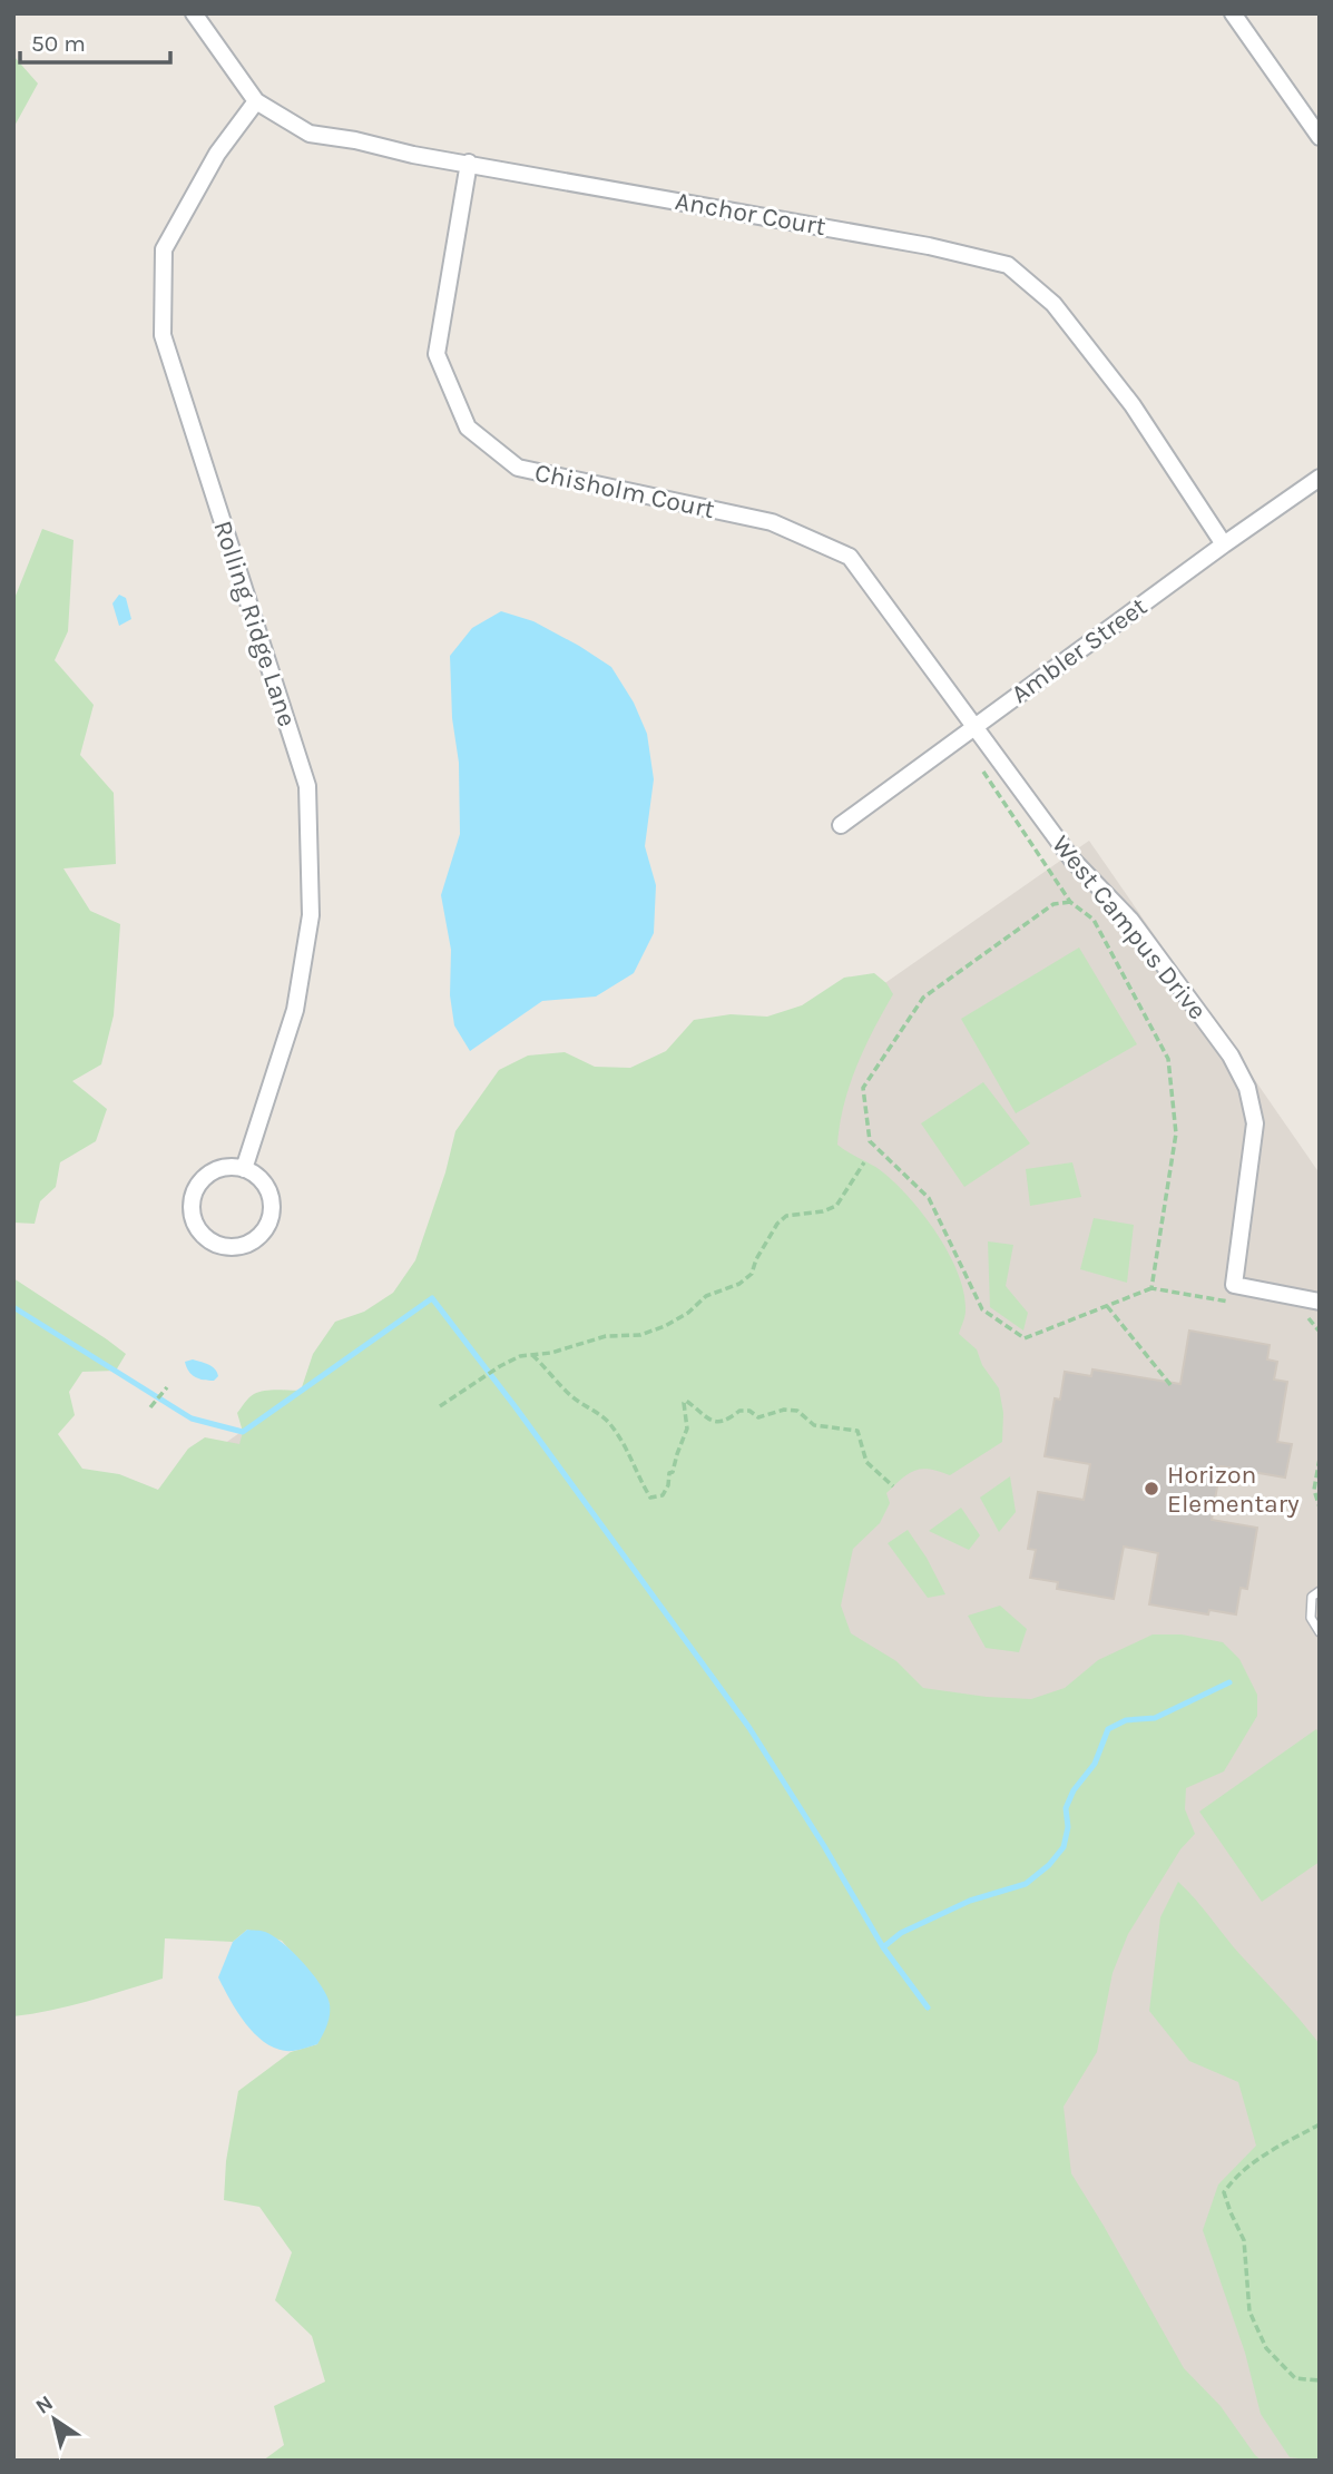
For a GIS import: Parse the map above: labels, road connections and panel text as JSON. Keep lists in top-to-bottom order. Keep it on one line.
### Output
{"streets":{"street":["Anchor Court","Chisholm Court","Rolling Ridge Lane","Ambler Street","West Campus Drive"]},"crossings":[["Anchor Court","Chisholm Court"],["Anchor Court","Rolling Ridge Lane"],["Anchor Court","Ambler Street"],["Chisholm Court","Ambler Street"],["Chisholm Court","West Campus Drive"],["Ambler Street","West Campus Drive"]],"places":["Horizon Elementary"],"scale_bar":"50 m","north":"top left"}
